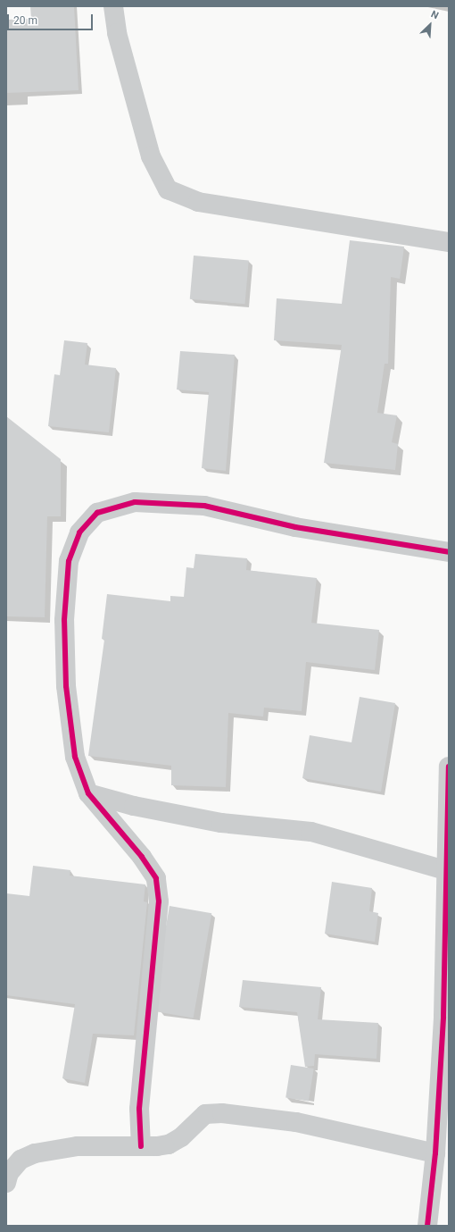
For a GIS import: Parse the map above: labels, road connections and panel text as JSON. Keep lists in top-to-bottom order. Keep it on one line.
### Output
{"scale_bar":"20 m","north":"top right"}
